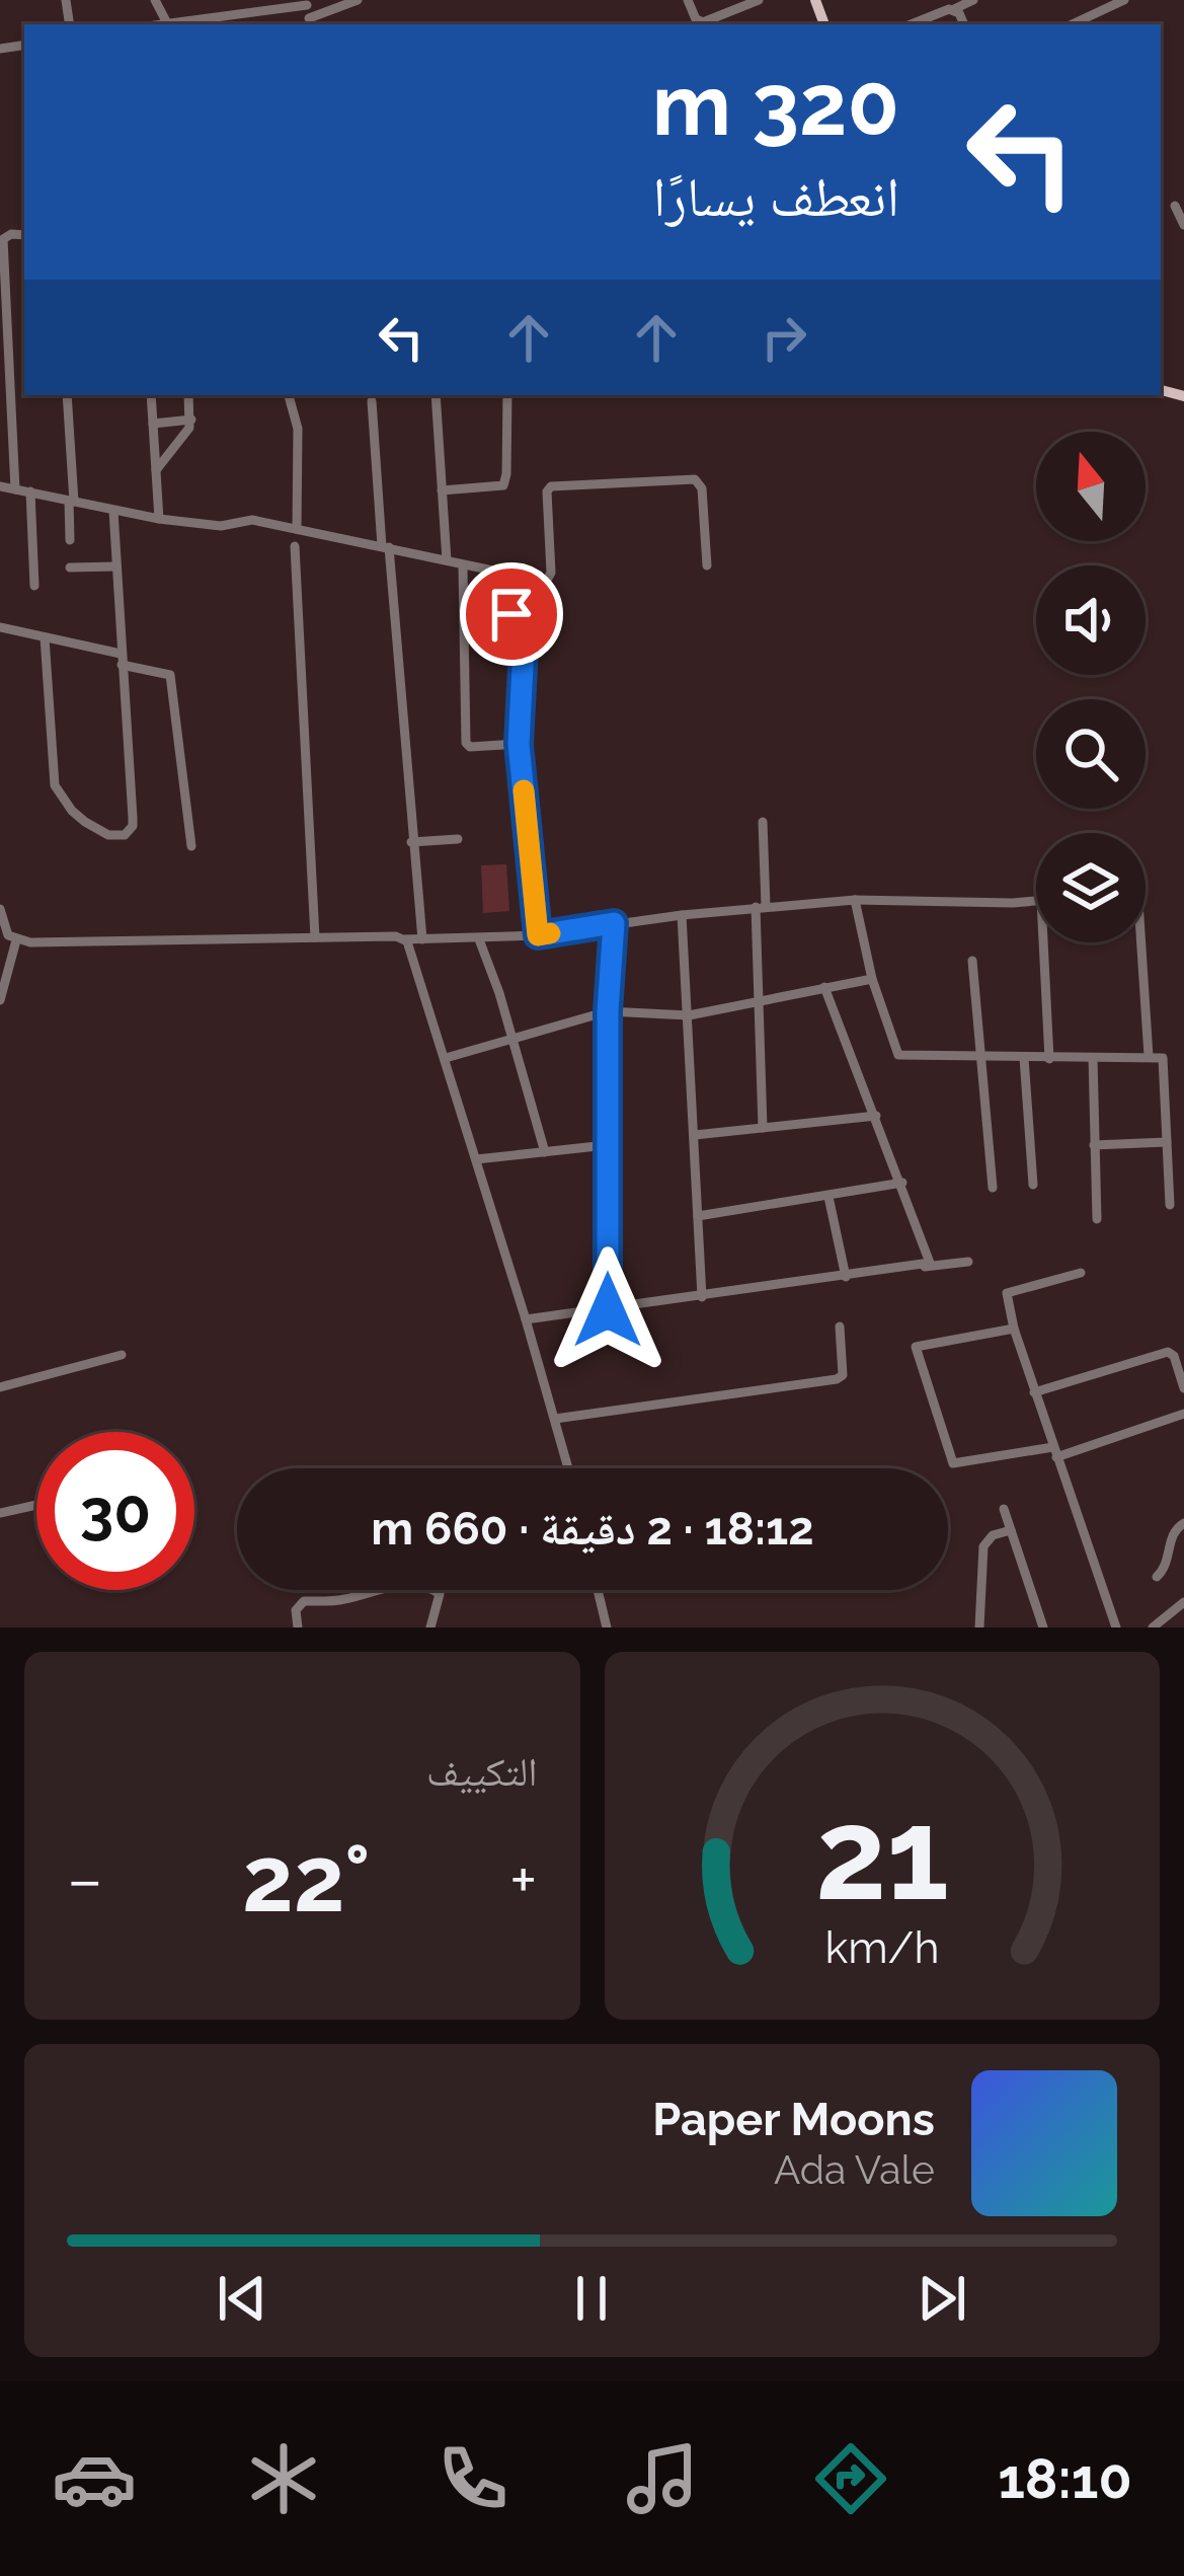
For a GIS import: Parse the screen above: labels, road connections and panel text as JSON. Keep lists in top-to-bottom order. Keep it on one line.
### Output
{"north":"top","page":{"turn":["320 m","انعطف يسارًا"],"limit":"30","trip":"18:12 · 2 دقيقة · 660 m","tile":"التكييف","heat":["−","22°","+"],"song":["Paper Moons","Ada Vale"],"tabs":"18:10","gauge":["21","km/h"]}}
